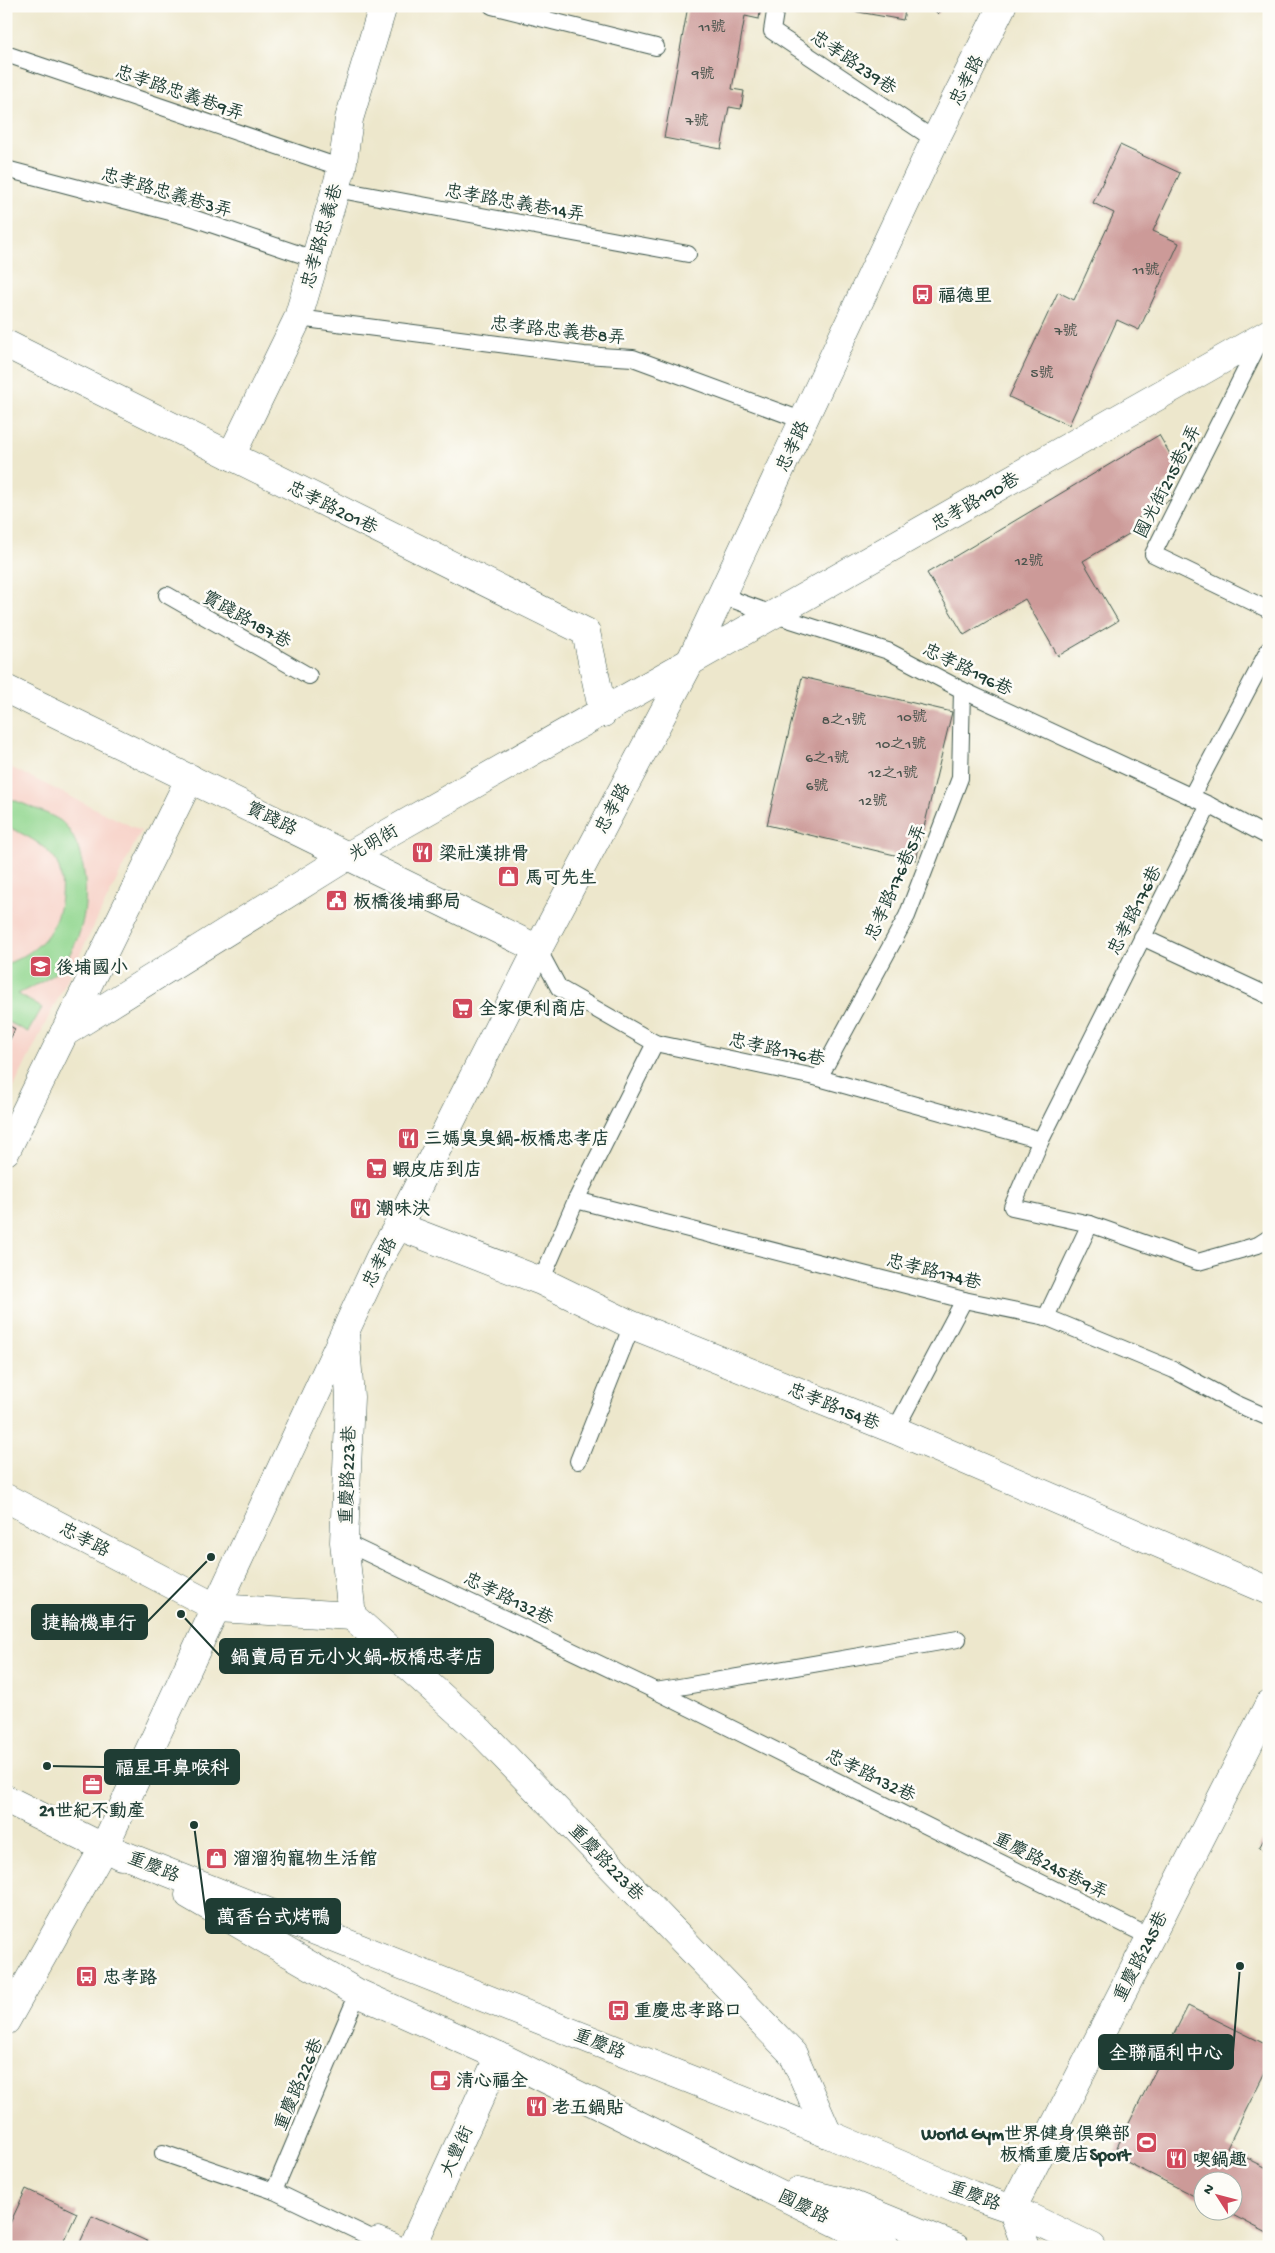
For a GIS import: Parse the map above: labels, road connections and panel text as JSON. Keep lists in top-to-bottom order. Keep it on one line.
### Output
{"streets":{"street":["忠孝路","忠孝路忠義巷","忠孝路190巷","忠孝路201巷","實踐路","光明街","忠孝路154巷","重慶路223巷","重慶路","重慶路245巷","大豐街","國慶路"],"lane":["忠孝路239巷","忠孝路忠義巷9弄","忠孝路忠義巷3弄","忠孝路忠義巷14弄","忠孝路忠義巷8弄","國光街215巷2弄","實踐路187巷","忠孝路196巷","忠孝路176巷5弄","忠孝路176巷","忠孝路174巷","忠孝路132巷","重慶路245巷9弄","重慶路226巷"]},"crossings":[["忠孝路239巷","忠孝路"],["忠孝路","忠孝路忠義巷8弄"],["忠孝路","忠孝路190巷"],["忠孝路","忠孝路196巷"],["忠孝路","實踐路"],["忠孝路","光明街"],["忠孝路","忠孝路176巷"],["忠孝路","忠孝路154巷"],["忠孝路","重慶路223巷"],["忠孝路","重慶路"],["忠孝路忠義巷9弄","忠孝路忠義巷14弄"],["忠孝路忠義巷9弄","忠孝路忠義巷"],["忠孝路忠義巷3弄","忠孝路忠義巷"],["忠孝路忠義巷14弄","忠孝路忠義巷"],["忠孝路忠義巷","忠孝路忠義巷8弄"],["忠孝路忠義巷","忠孝路201巷"],["國光街215巷2弄","忠孝路190巷"],["忠孝路190巷","忠孝路196巷"],["忠孝路190巷","光明街"],["忠孝路201巷","光明街"],["忠孝路196巷","忠孝路176巷5弄"],["忠孝路196巷","忠孝路176巷"],["實踐路","光明街"],["實踐路","忠孝路176巷"],["忠孝路176巷5弄","忠孝路176巷"],["重慶路223巷","忠孝路132巷"],["重慶路223巷","重慶路"],["忠孝路132巷","重慶路245巷9弄"],["重慶路245巷9弄","重慶路245巷"],["重慶路","重慶路245巷"],["重慶路","重慶路226巷"],["重慶路","大豐街"],["重慶路","國慶路"]],"places":{"bus stop":["福德里","忠孝路","重慶忠孝路口"],"restaurant":["梁社漢排骨","三媽臭臭鍋-板橋忠孝店","潮味決","老五鍋貼","喫鍋趣"],"shop":["馬可先生","溜溜狗寵物生活館"],"public building":["板橋後埔郵局"],"school or university":["後埔國小"],"supermarket":["全家便利商店","蝦皮店到店"],"other":["捷輪機車行","鍋賣局百元小火鍋-板橋忠孝店","福星耳鼻喉科","萬香台式烤鴨","全聯福利中心"],"office":["21世紀不動產"],"cafe":["清心福全"],"sports":["World Gym世界健身俱樂部 板橋重慶店Sport"]},"house_numbers":["11號","9號","7號","11號","7號","5號","12號","10號","8之1號","10之1號","6之1號","12之1號","6號","12號"],"north":"top left"}
